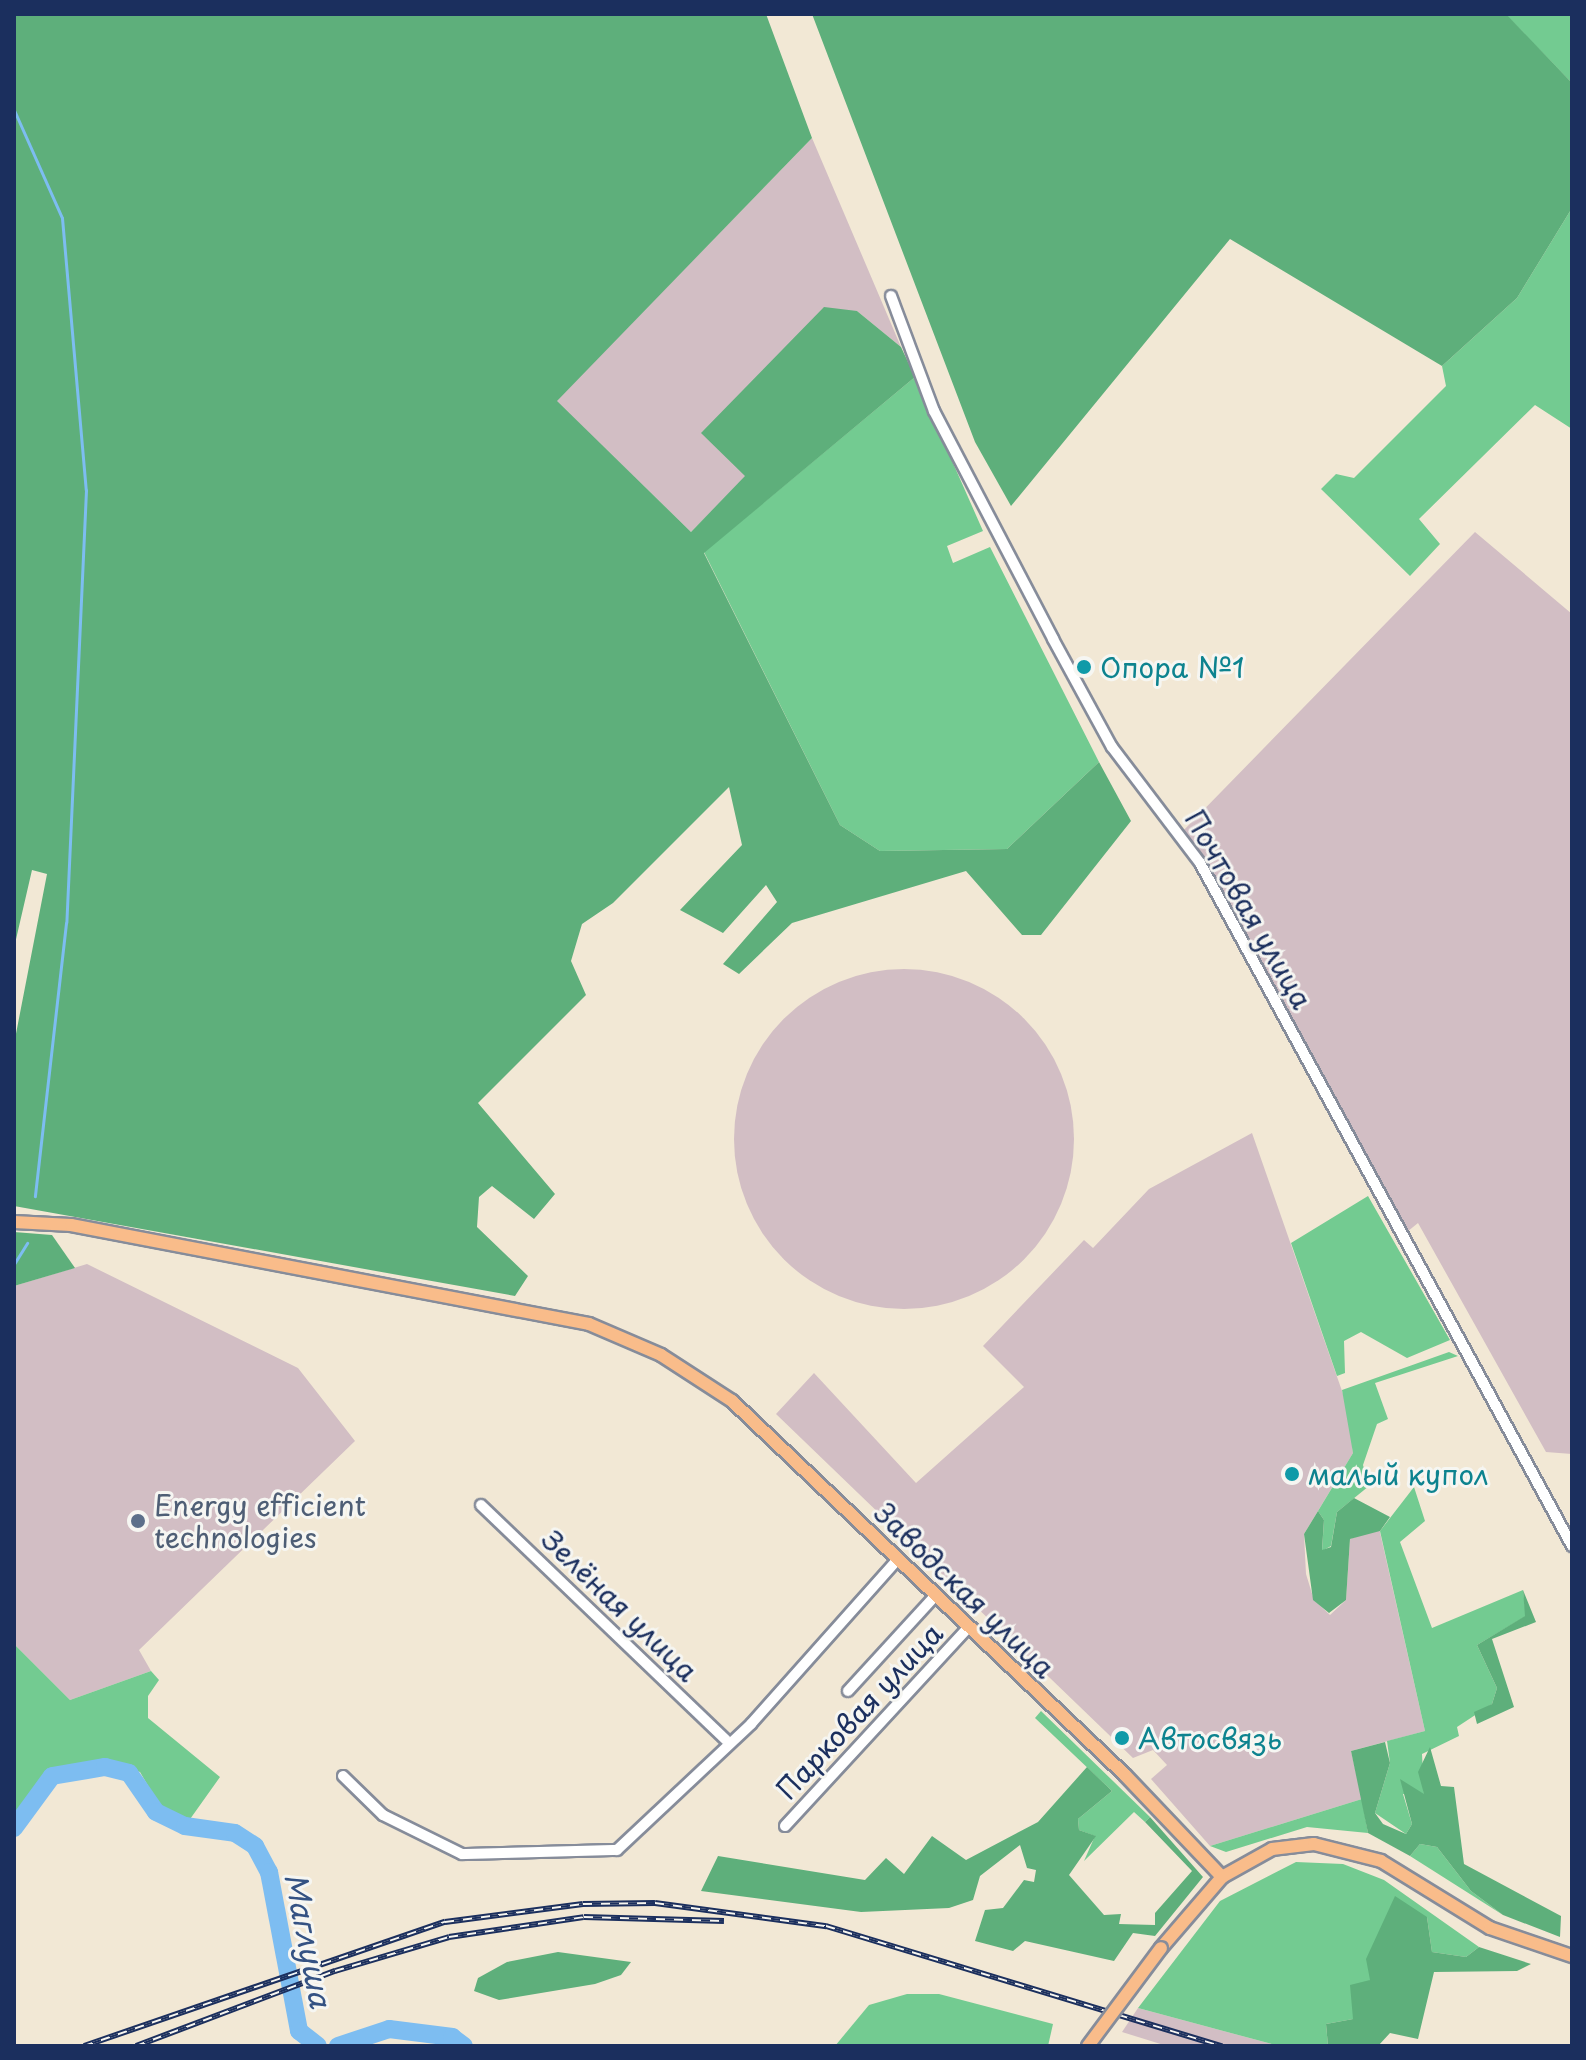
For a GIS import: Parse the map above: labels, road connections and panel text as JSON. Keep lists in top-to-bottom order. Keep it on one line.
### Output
{"streets":{"main road":["Заводская улица"],"street":["Почтовая улица","Зелёная улица","Парковая улица"]},"crossings":[["Заводская улица","Парковая улица"]],"water":["Маглуша"],"places":["Опора №1","малый купол","Energy efficient technologies","Автосвязь"]}
